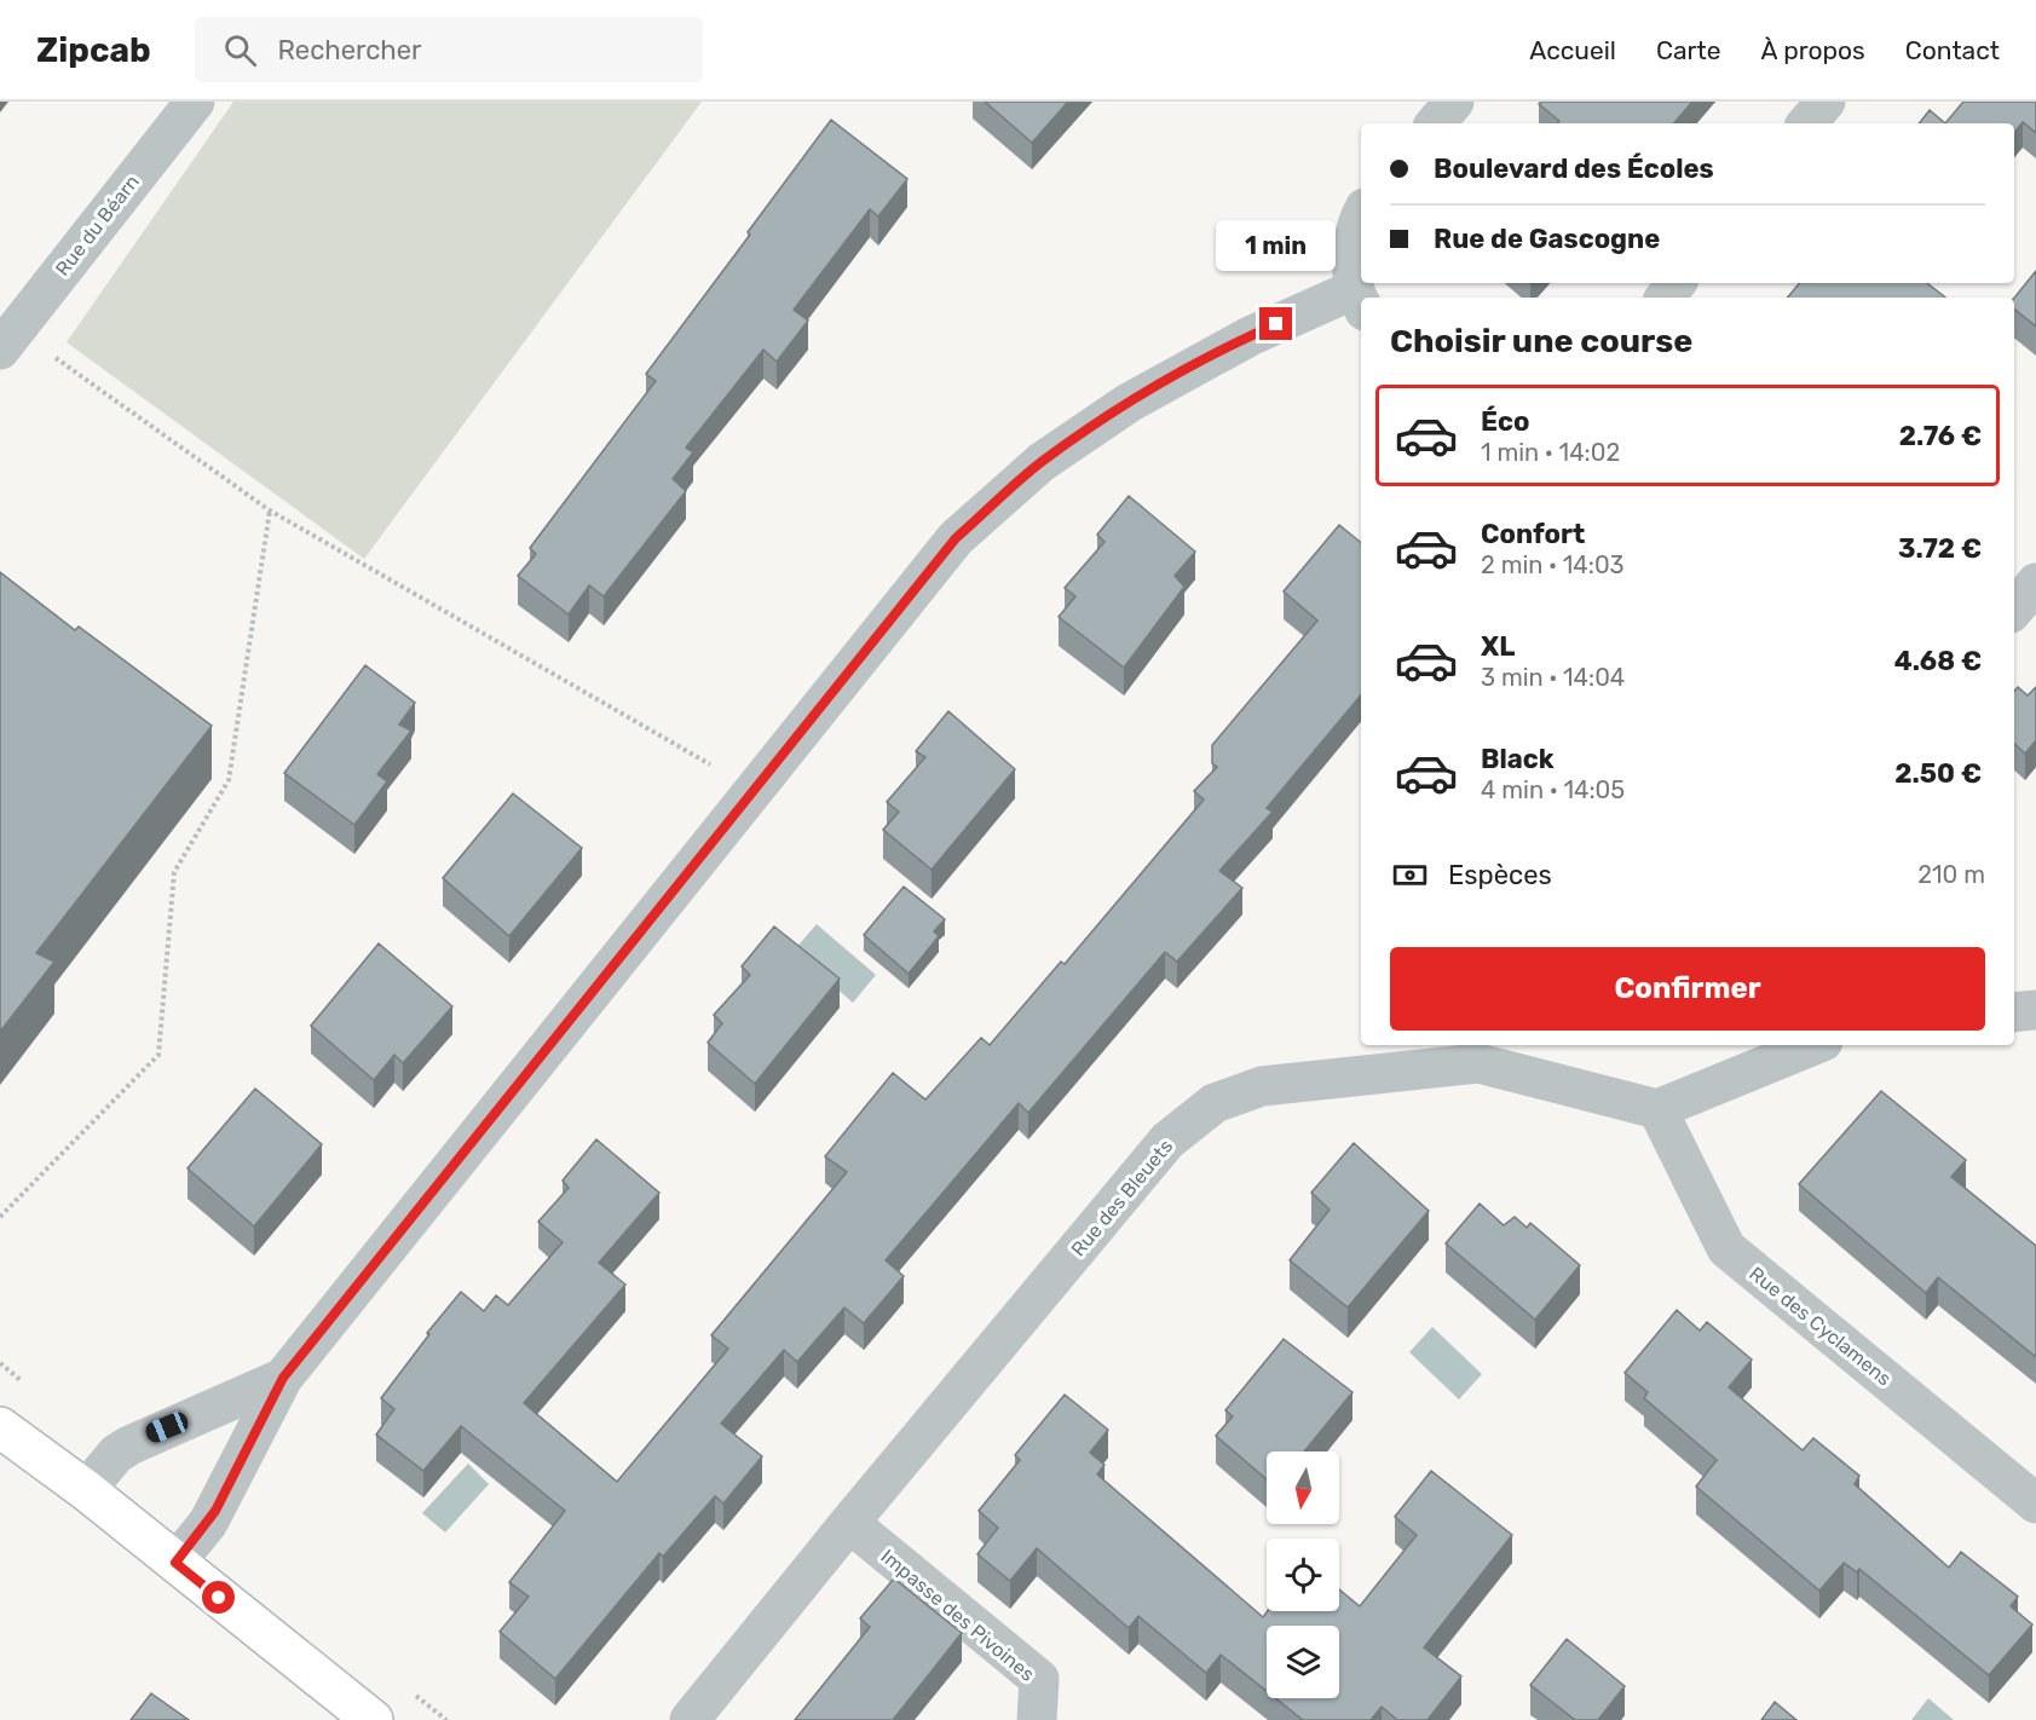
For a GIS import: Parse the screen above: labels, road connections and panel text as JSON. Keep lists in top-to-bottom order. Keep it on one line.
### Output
{"streets":{"street":["Rue du Béarn","Rue des Bleuets","Rue des Cyclamens","Impasse des Pivoines"]},"crossings":[["Rue des Bleuets","Rue des Cyclamens"],["Rue des Bleuets","Impasse des Pivoines"]],"north":"bottom","page":{"header":"Zipcab","search":"Rechercher","nav":["Accueil","Carte","À propos","Contact"],"banner":["Boulevard des Écoles","Rue de Gascogne"],"bubble":"1 min","heading":"Choisir une course","list":[{"name":"Éco","note":"1 min · 14:02","value":"2.76 €"},{"name":"Confort","note":"2 min · 14:03","value":"3.72 €"},{"name":"XL","note":"3 min · 14:04","value":"4.68 €"},{"name":"Black","note":"4 min · 14:05","value":"2.50 €"}],"pay":["Espèces","210 m"],"buttons":"Confirmer"}}
